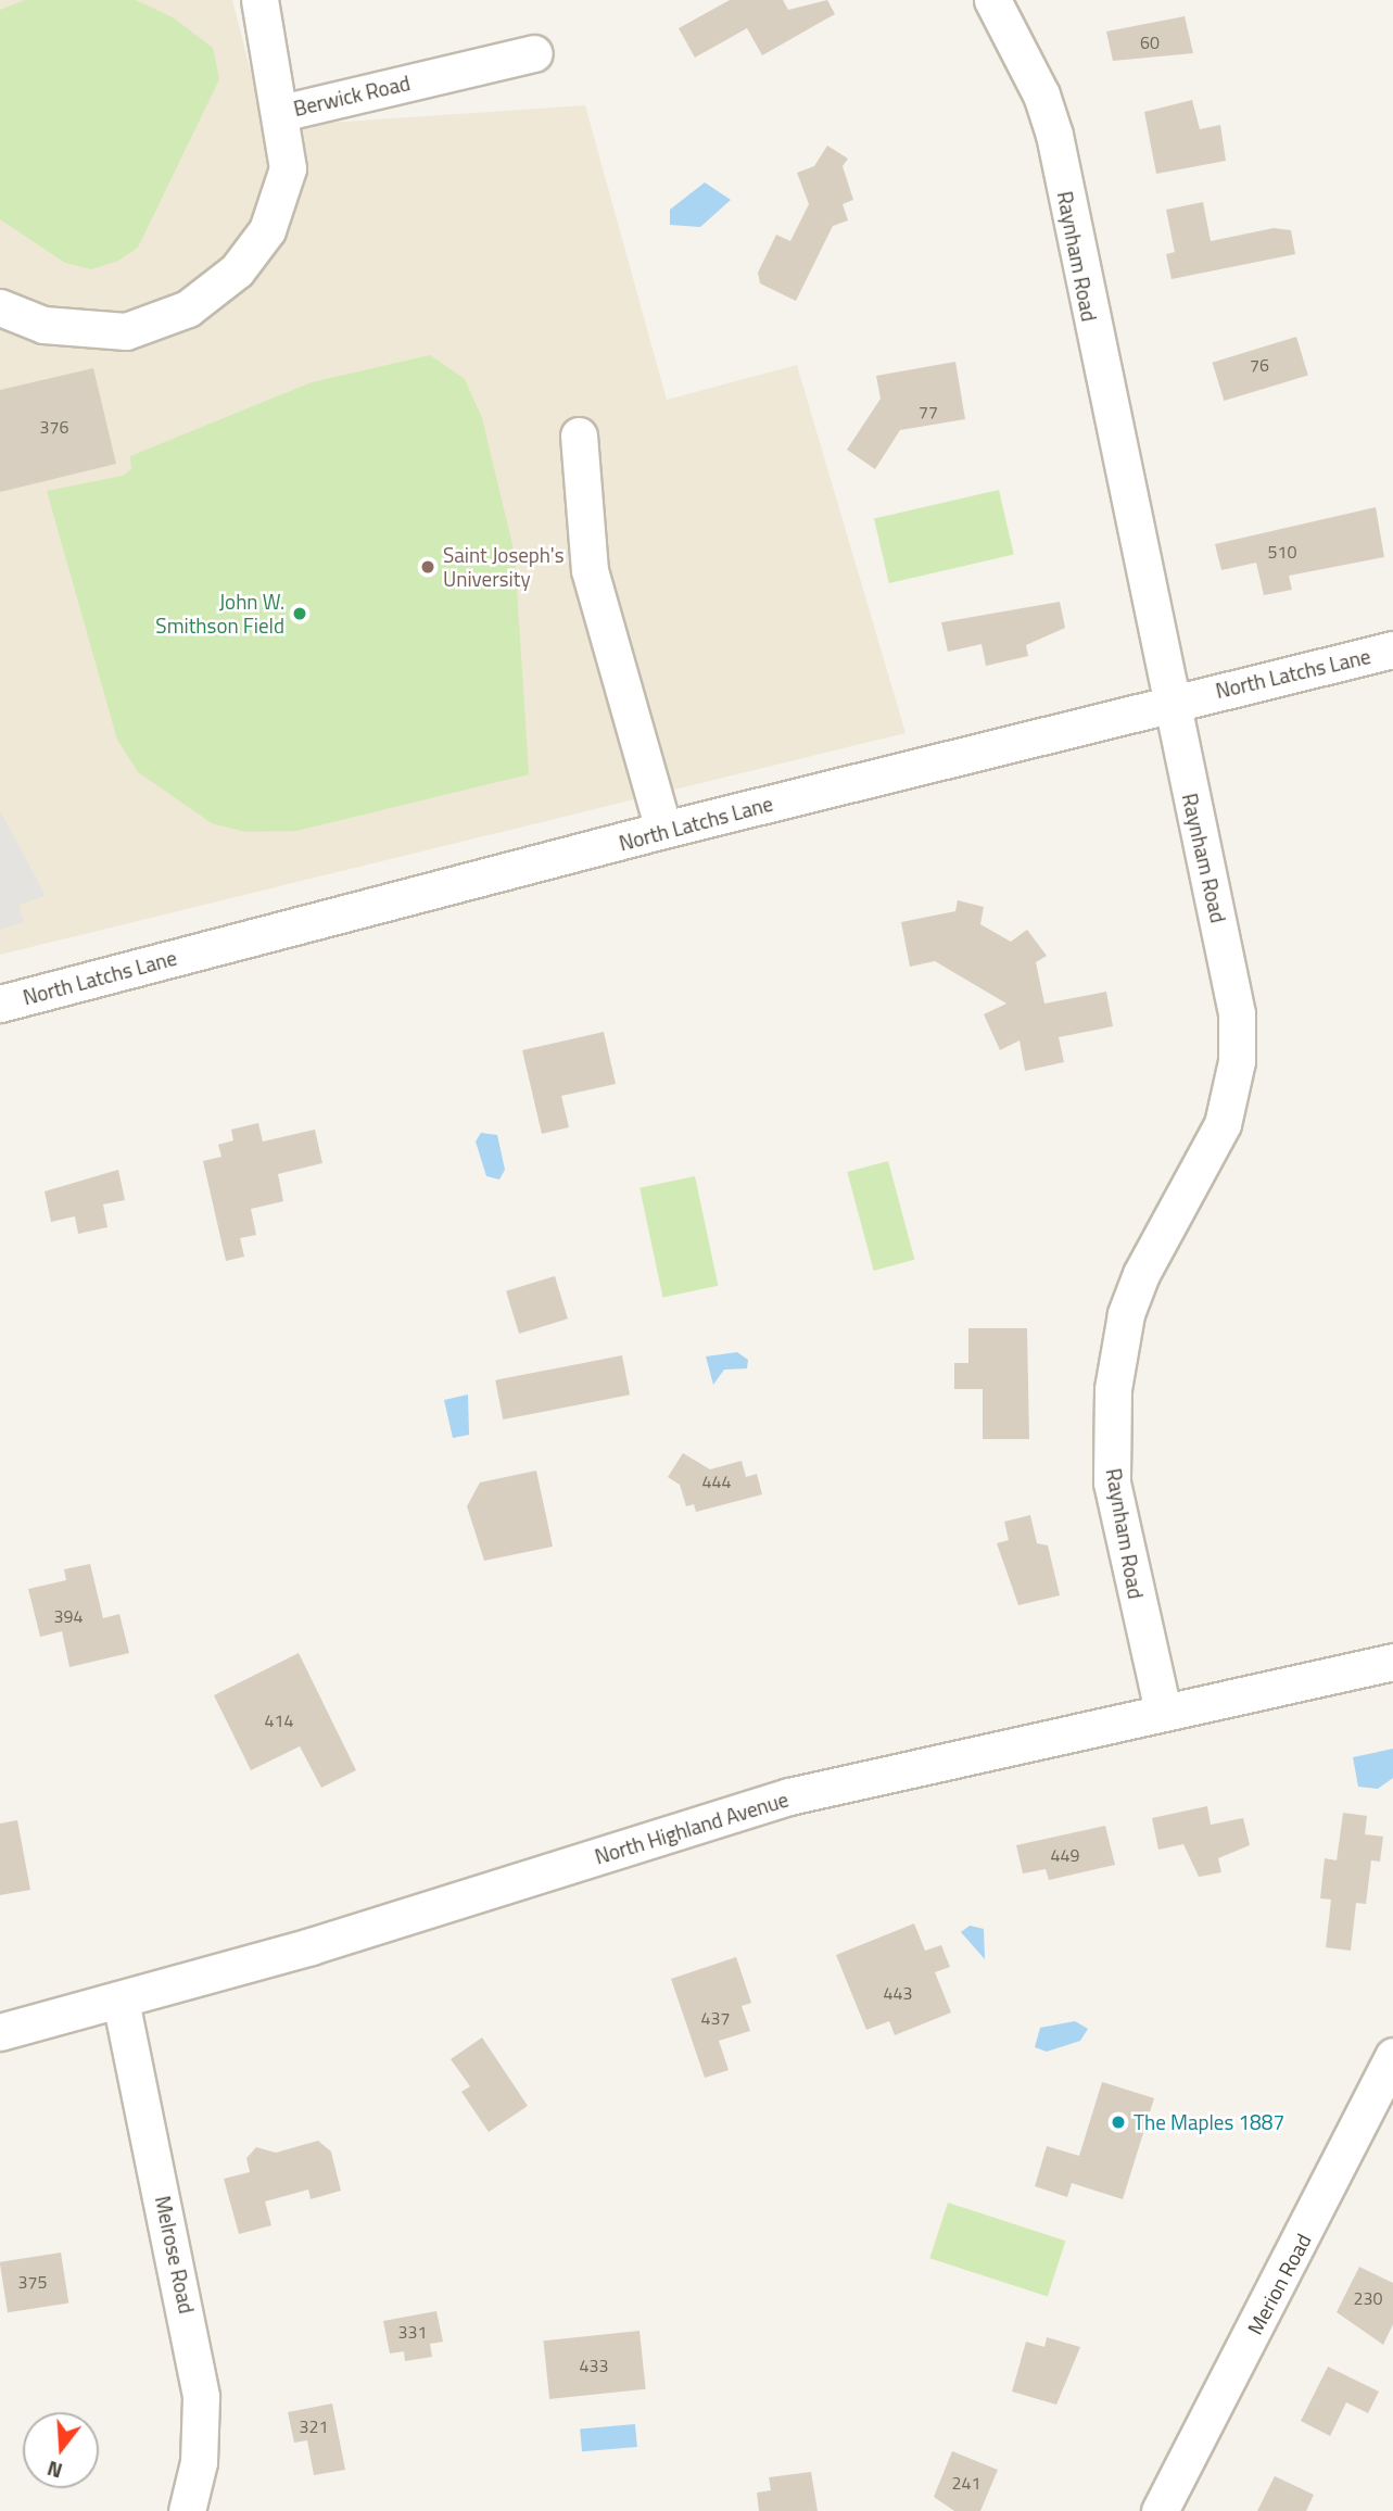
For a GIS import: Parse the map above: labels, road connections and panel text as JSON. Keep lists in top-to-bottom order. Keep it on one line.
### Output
{"streets":{"street":["Berwick Road","Raynham Road","North Latchs Lane","North Highland Avenue","Melrose Road","Merion Road"]},"crossings":[["Raynham Road","North Latchs Lane"],["Raynham Road","North Highland Avenue"],["North Highland Avenue","Melrose Road"]],"places":["Saint Joseph's University","John W. Smithson Field","The Maples 1887"],"house_numbers":["60","76","77","376","510","444","394","414","449","443","437","375","230","331","433","321","241"],"north":"bottom"}
